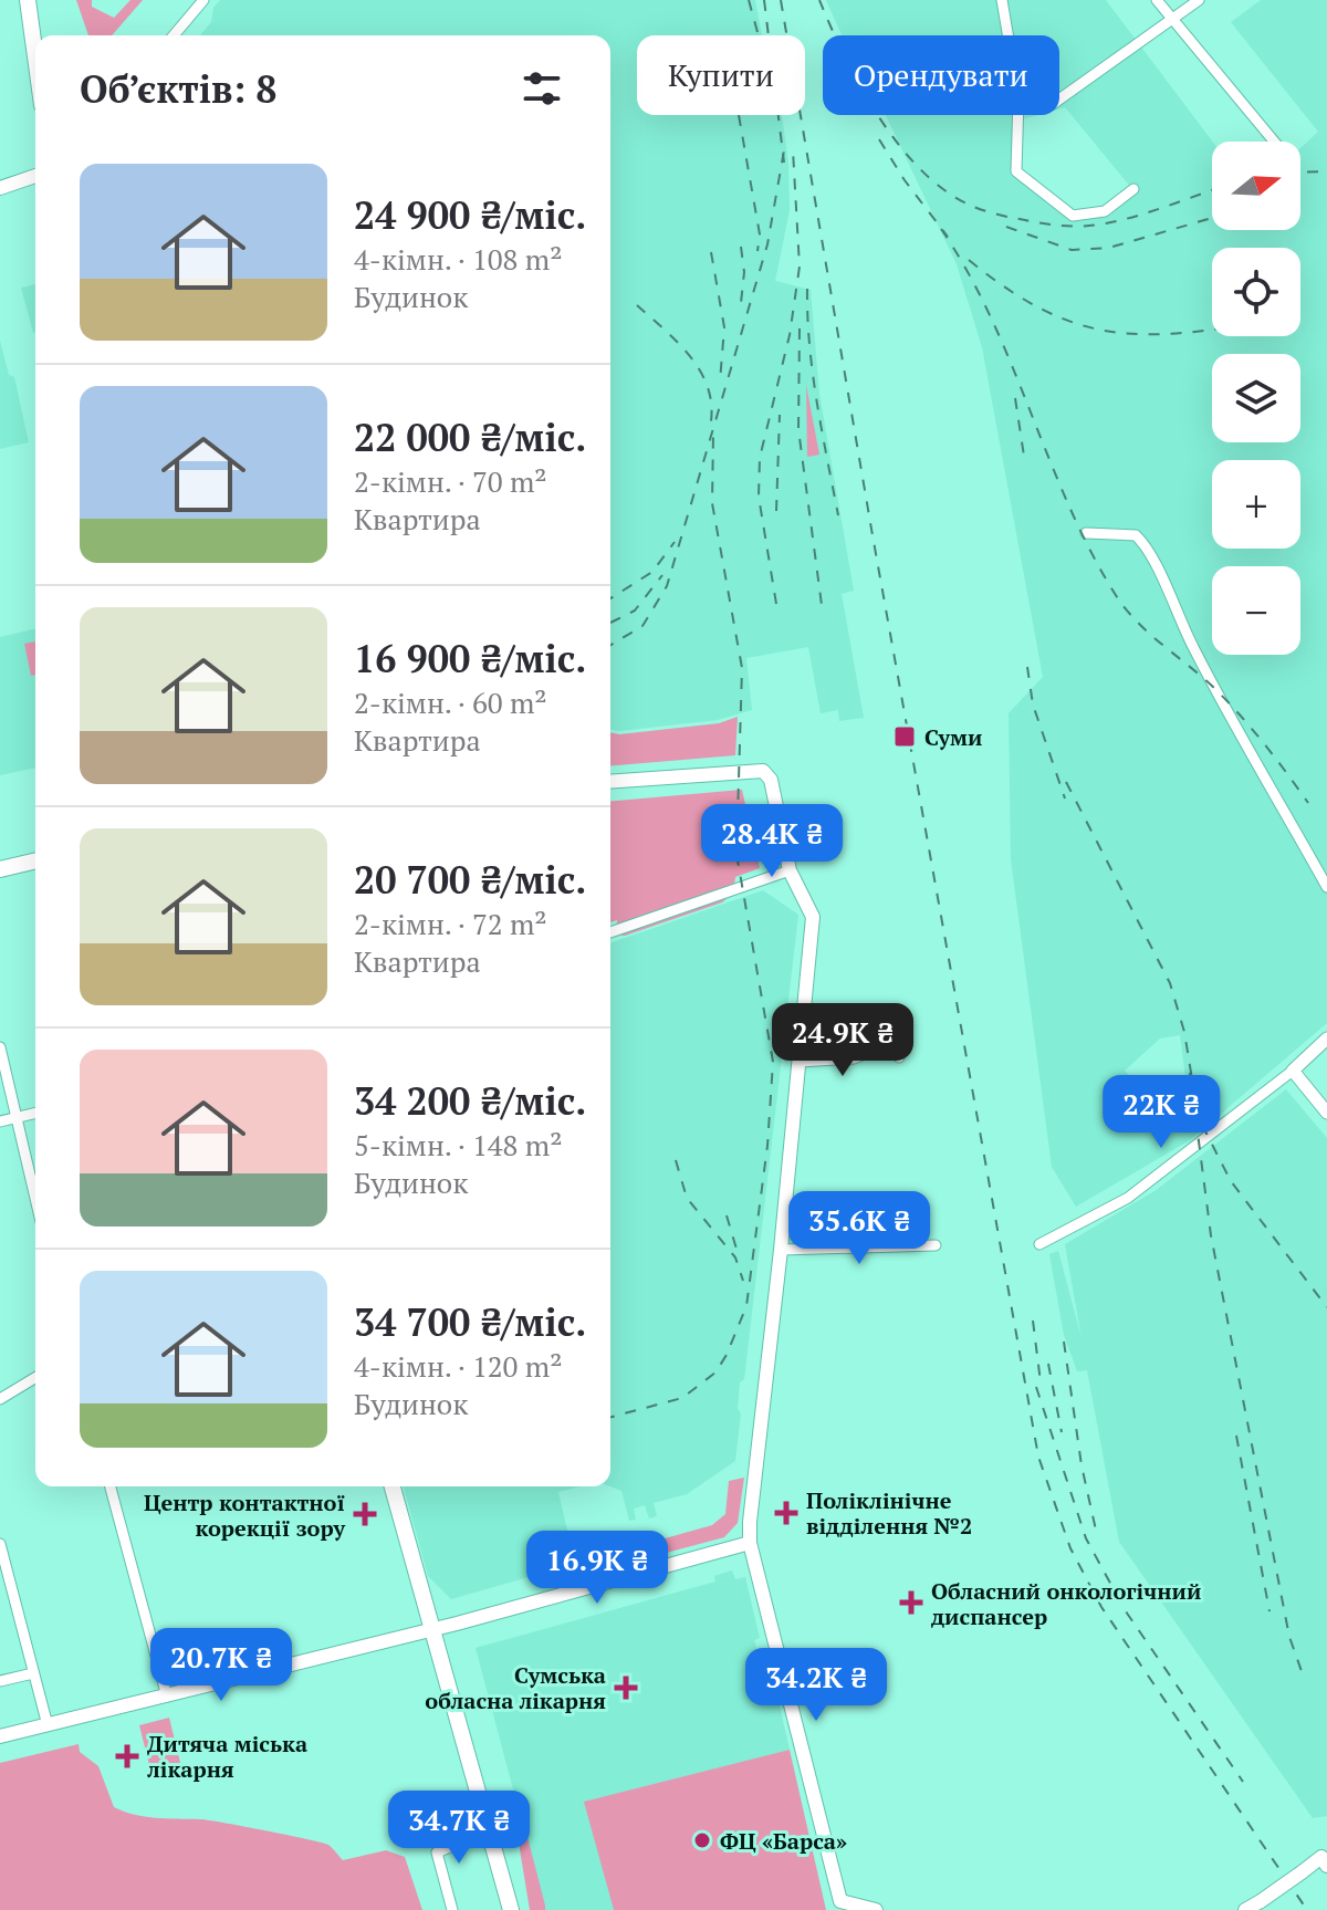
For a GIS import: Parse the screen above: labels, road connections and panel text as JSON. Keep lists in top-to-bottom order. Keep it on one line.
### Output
{"places":{"transit":["Суми"],"health":["Поліклінічне відділення №2","Центр контактної корекції зору","Обласний онкологічний диспансер","Сумська обласна лікарня","Дитяча міська лікарня"],"other":["ФЦ «Барса»"]},"north":"right","page":{"chip":["Купити","Орендувати"],"heading":"Об’єктів: 8","map_buttons":["+","−"],"list":[{"name":"24 900 ₴/міс.","note":"4-кімн. · 108 m² · Будинок"},{"name":"22 000 ₴/міс.","note":"2-кімн. · 70 m² · Квартира"},{"name":"16 900 ₴/міс.","note":"2-кімн. · 60 m² · Квартира"},{"name":"20 700 ₴/міс.","note":"2-кімн. · 72 m² · Квартира"},{"name":"34 200 ₴/міс.","note":"5-кімн. · 148 m² · Будинок"},{"name":"34 700 ₴/міс.","note":"4-кімн. · 120 m² · Будинок"}],"price":["28.4K ₴","24.9K ₴","22K ₴","35.6K ₴","16.9K ₴","20.7K ₴","34.2K ₴","34.7K ₴"]}}
